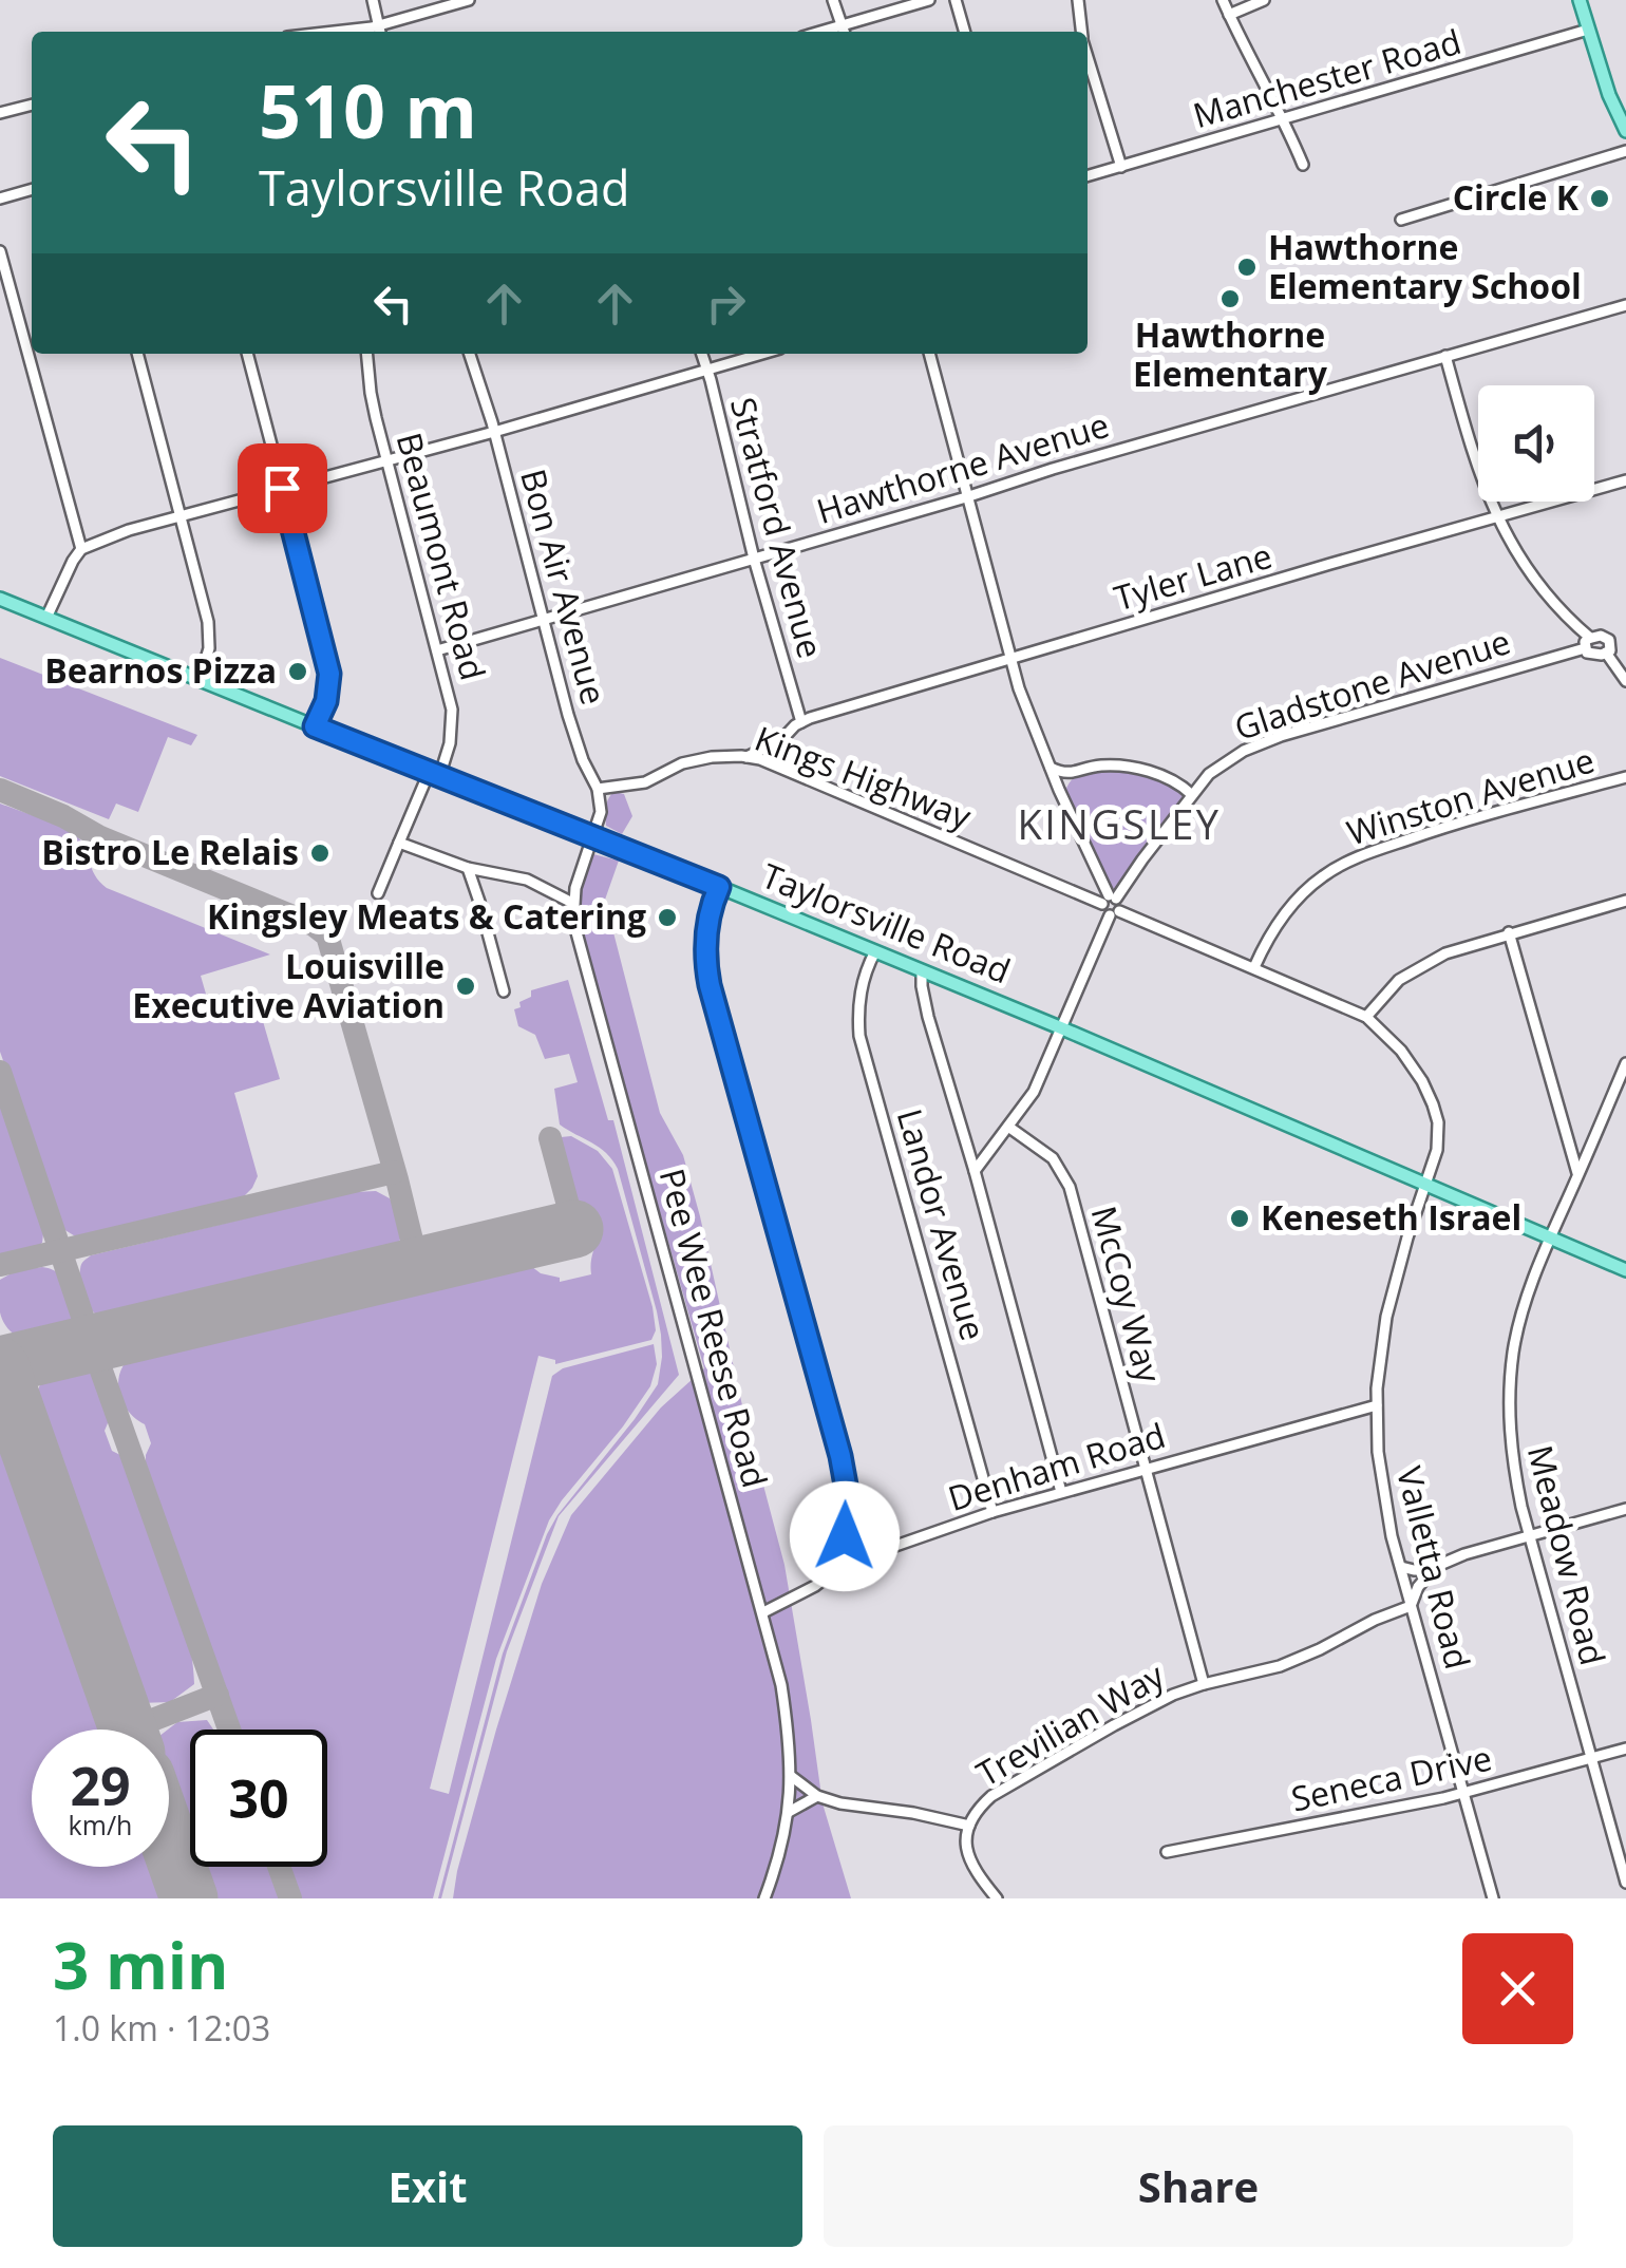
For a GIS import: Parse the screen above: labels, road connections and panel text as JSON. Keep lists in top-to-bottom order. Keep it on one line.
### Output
{"streets":{"main road":["Taylorsville Road"],"street":["Manchester Road","Hawthorne Avenue","Stratford Avenue","Beaumont Road","Tyler Lane","Bon Air Avenue","Gladstone Avenue","Kings Highway","Winston Avenue","Landor Avenue","McCoy Way","Pee Wee Reese Road","Denham Road","Meadow Road","Valletta Road","Trevilian Way","Seneca Drive"]},"crossings":[["Hawthorne Avenue","Stratford Avenue"],["Hawthorne Avenue","Beaumont Road"],["Hawthorne Avenue","Bon Air Avenue"],["Stratford Avenue","Tyler Lane"],["Beaumont Road","Taylorsville Road"],["Tyler Lane","Kings Highway"],["Bon Air Avenue","Kings Highway"],["Gladstone Avenue","Kings Highway"],["Taylorsville Road","Landor Avenue"],["Taylorsville Road","Pee Wee Reese Road"],["Taylorsville Road","Meadow Road"],["Taylorsville Road","Valletta Road"],["Landor Avenue","Denham Road"],["McCoy Way","Denham Road"],["McCoy Way","Trevilian Way"],["Pee Wee Reese Road","Denham Road"],["Pee Wee Reese Road","Trevilian Way"],["Denham Road","Valletta Road"],["Meadow Road","Seneca Drive"],["Valletta Road","Trevilian Way"],["Valletta Road","Seneca Drive"]],"districts":["KINGSLEY"],"places":["Circle K","Hawthorne Elementary School","Hawthorne Elementary","Bearnos Pizza","Bistro Le Relais","Kingsley Meats & Catering","Louisville Executive Aviation","Keneseth Israel"],"page":{"turn":["510 m","Taylorsville Road"],"speed":"29 km/h","limit":"30","heading":["3 min","1.0 km · 12:03"],"buttons":["Exit","Share"]}}
